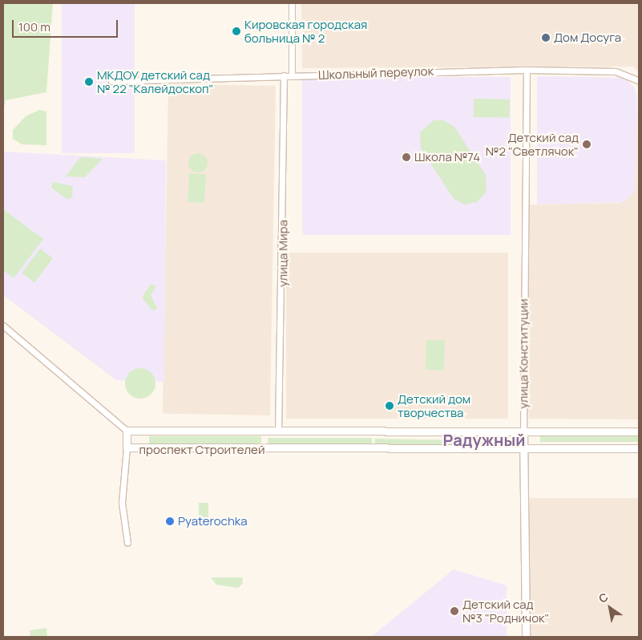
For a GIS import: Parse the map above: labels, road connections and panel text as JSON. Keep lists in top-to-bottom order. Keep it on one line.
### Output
{"streets":{"street":["Школьный переулок","улица Мира","улица Конституции","проспект Строителей"]},"crossings":[["Школьный переулок","улица Мира"],["Школьный переулок","улица Конституции"],["улица Мира","проспект Строителей"],["улица Конституции","проспект Строителей"]],"districts":["Радужный"],"places":["Кировская городская больница № 2","Дом Досуга","МКДОУ детский сад № 22 \"Калейдоскоп\"","Детский сад №2 \"Светлячок\"","Школа №74","Детский дом творчества","Pyaterochka","Детский сад №3 \"Родничок\""],"scale_bar":"100 m","north":"top left"}
